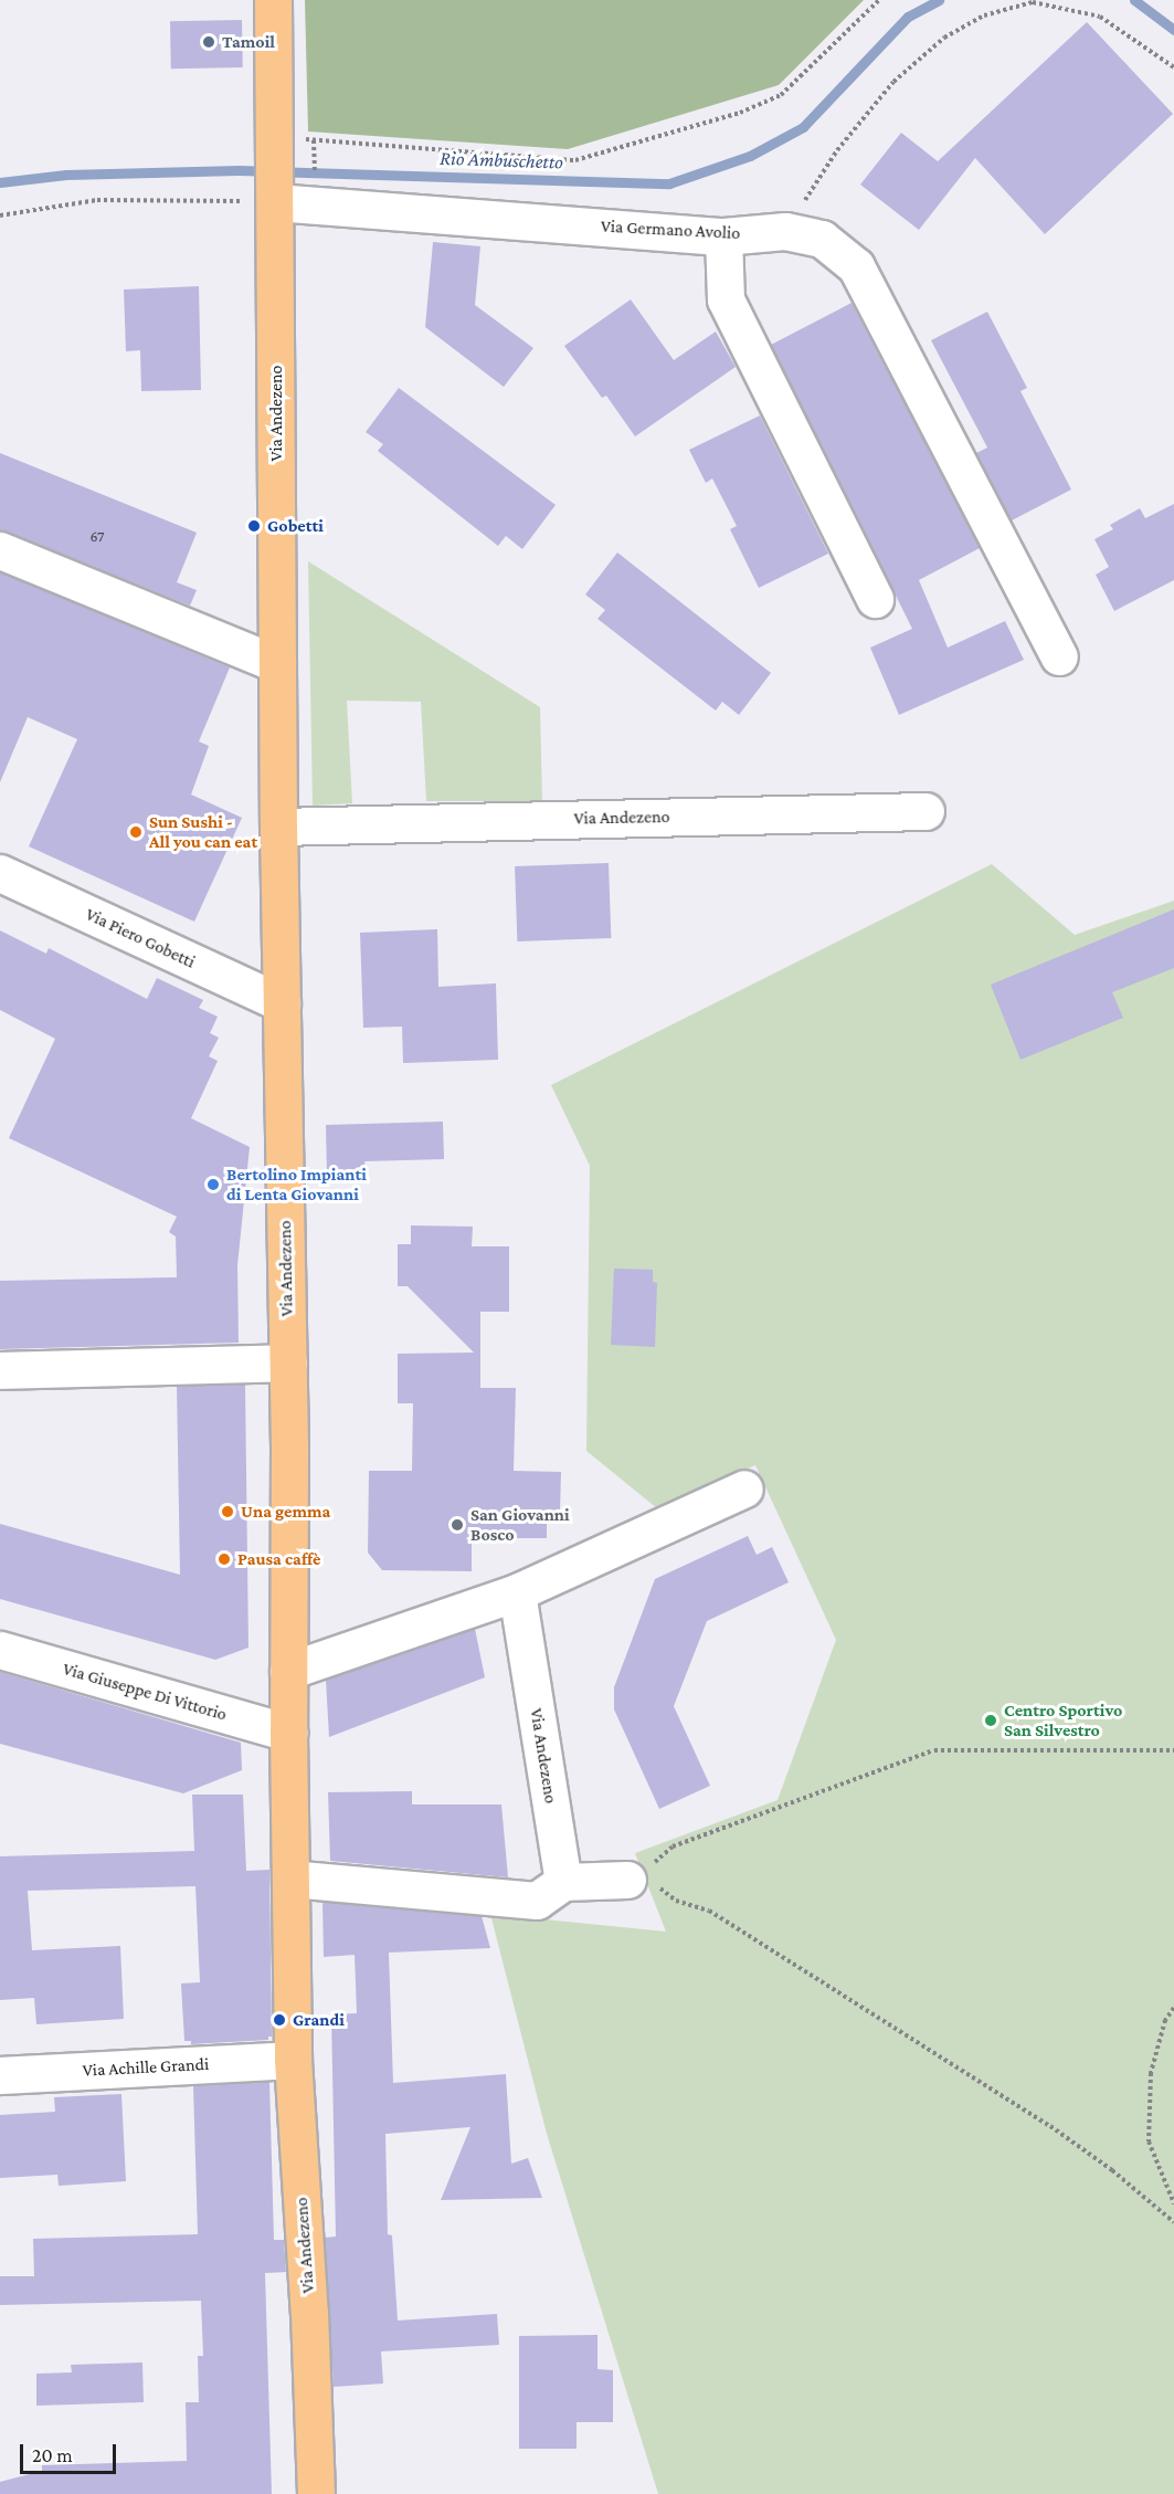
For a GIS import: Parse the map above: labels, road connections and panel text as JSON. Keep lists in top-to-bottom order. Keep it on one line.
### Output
{"streets":{"main road":["Via Andezeno"],"street":["Via Germano Avolio","Via Piero Gobetti","Via Giuseppe Di Vittorio","Via Achille Grandi"]},"crossings":[["Via Germano Avolio","Via Andezeno"],["Via Andezeno","Via Piero Gobetti"],["Via Andezeno","Via Giuseppe Di Vittorio"],["Via Andezeno","Via Achille Grandi"]],"water":["Rio Ambuschetto"],"places":["Tamoil","Gobetti","Sun Sushi - All you can eat","Bertolino Impianti di Lenta Giovanni","Una gemma","San Giovanni Bosco","Pausa caffè","Centro Sportivo San Silvestro","Grandi"],"house_numbers":["67"],"scale_bar":"20 m"}
